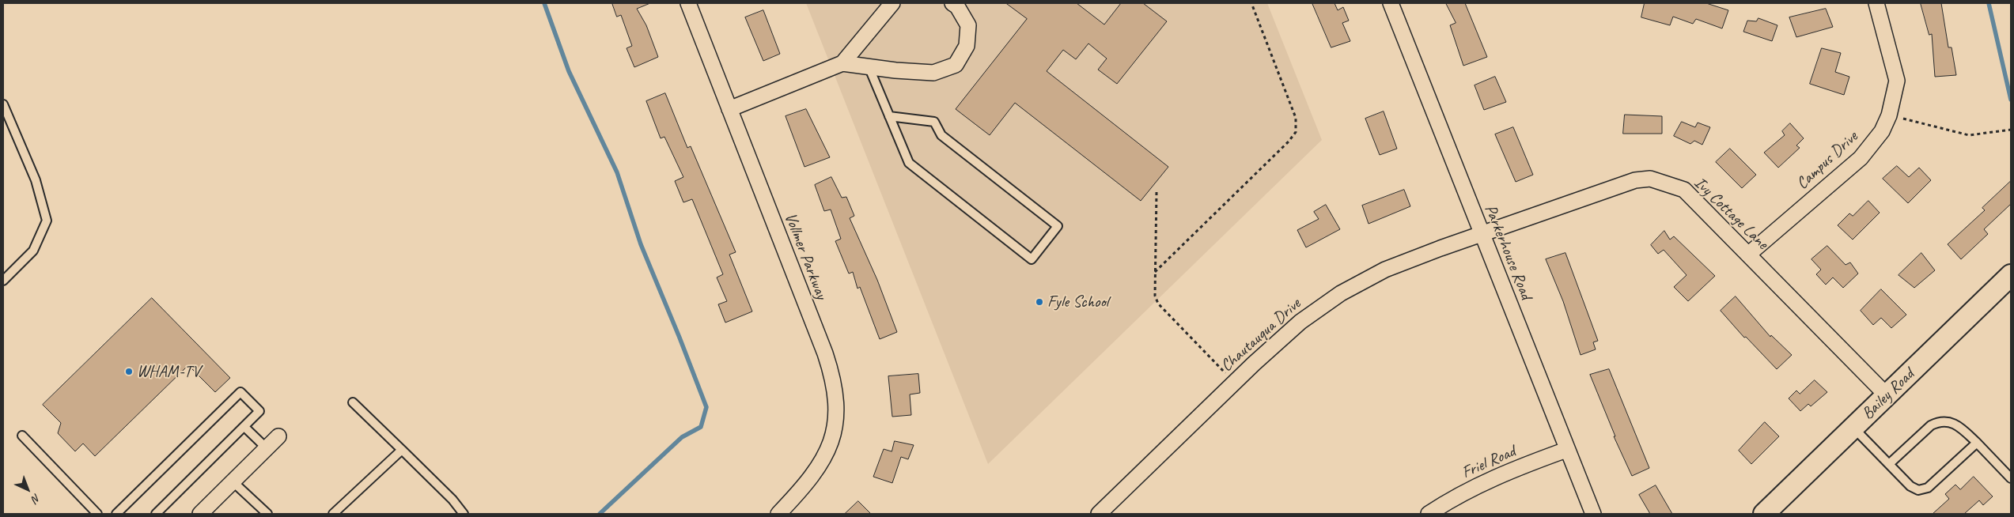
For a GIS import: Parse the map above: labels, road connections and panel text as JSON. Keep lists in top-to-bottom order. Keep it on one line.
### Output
{"streets":{"street":["Campus Drive","Ivy Cottage Lane","Parkerhouse Road","Vollmer Parkway","Chautauqua Drive","Bailey Road","Friel Road"]},"crossings":[["Campus Drive","Ivy Cottage Lane"],["Ivy Cottage Lane","Parkerhouse Road"],["Ivy Cottage Lane","Chautauqua Drive"],["Ivy Cottage Lane","Bailey Road"],["Parkerhouse Road","Chautauqua Drive"],["Parkerhouse Road","Friel Road"]],"places":["Fyle School","WHAM-TV"],"north":"bottom right"}
